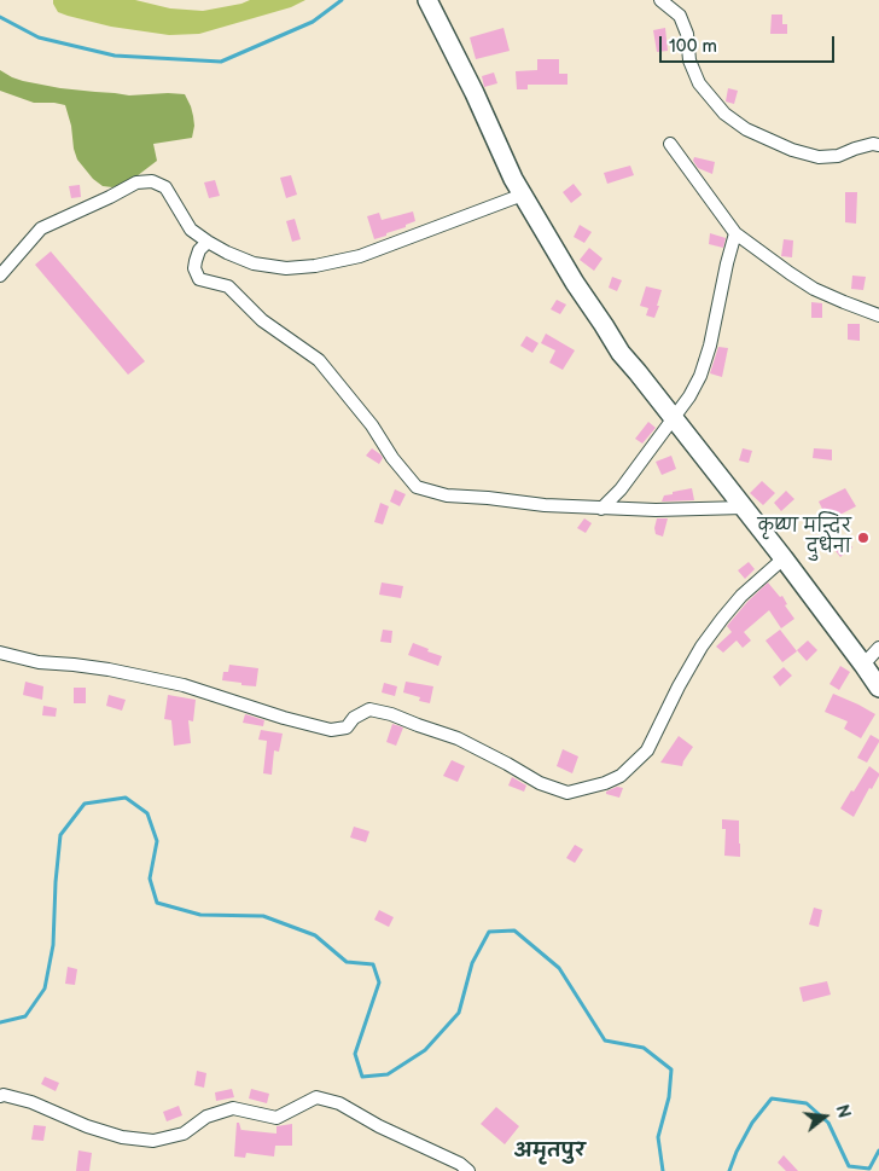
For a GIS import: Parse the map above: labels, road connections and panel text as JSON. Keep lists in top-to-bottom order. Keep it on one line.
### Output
{"districts":["अमृतपुर"],"places":["कृष्ण मन्दिर दुधेना"],"scale_bar":"100 m","north":"right"}
